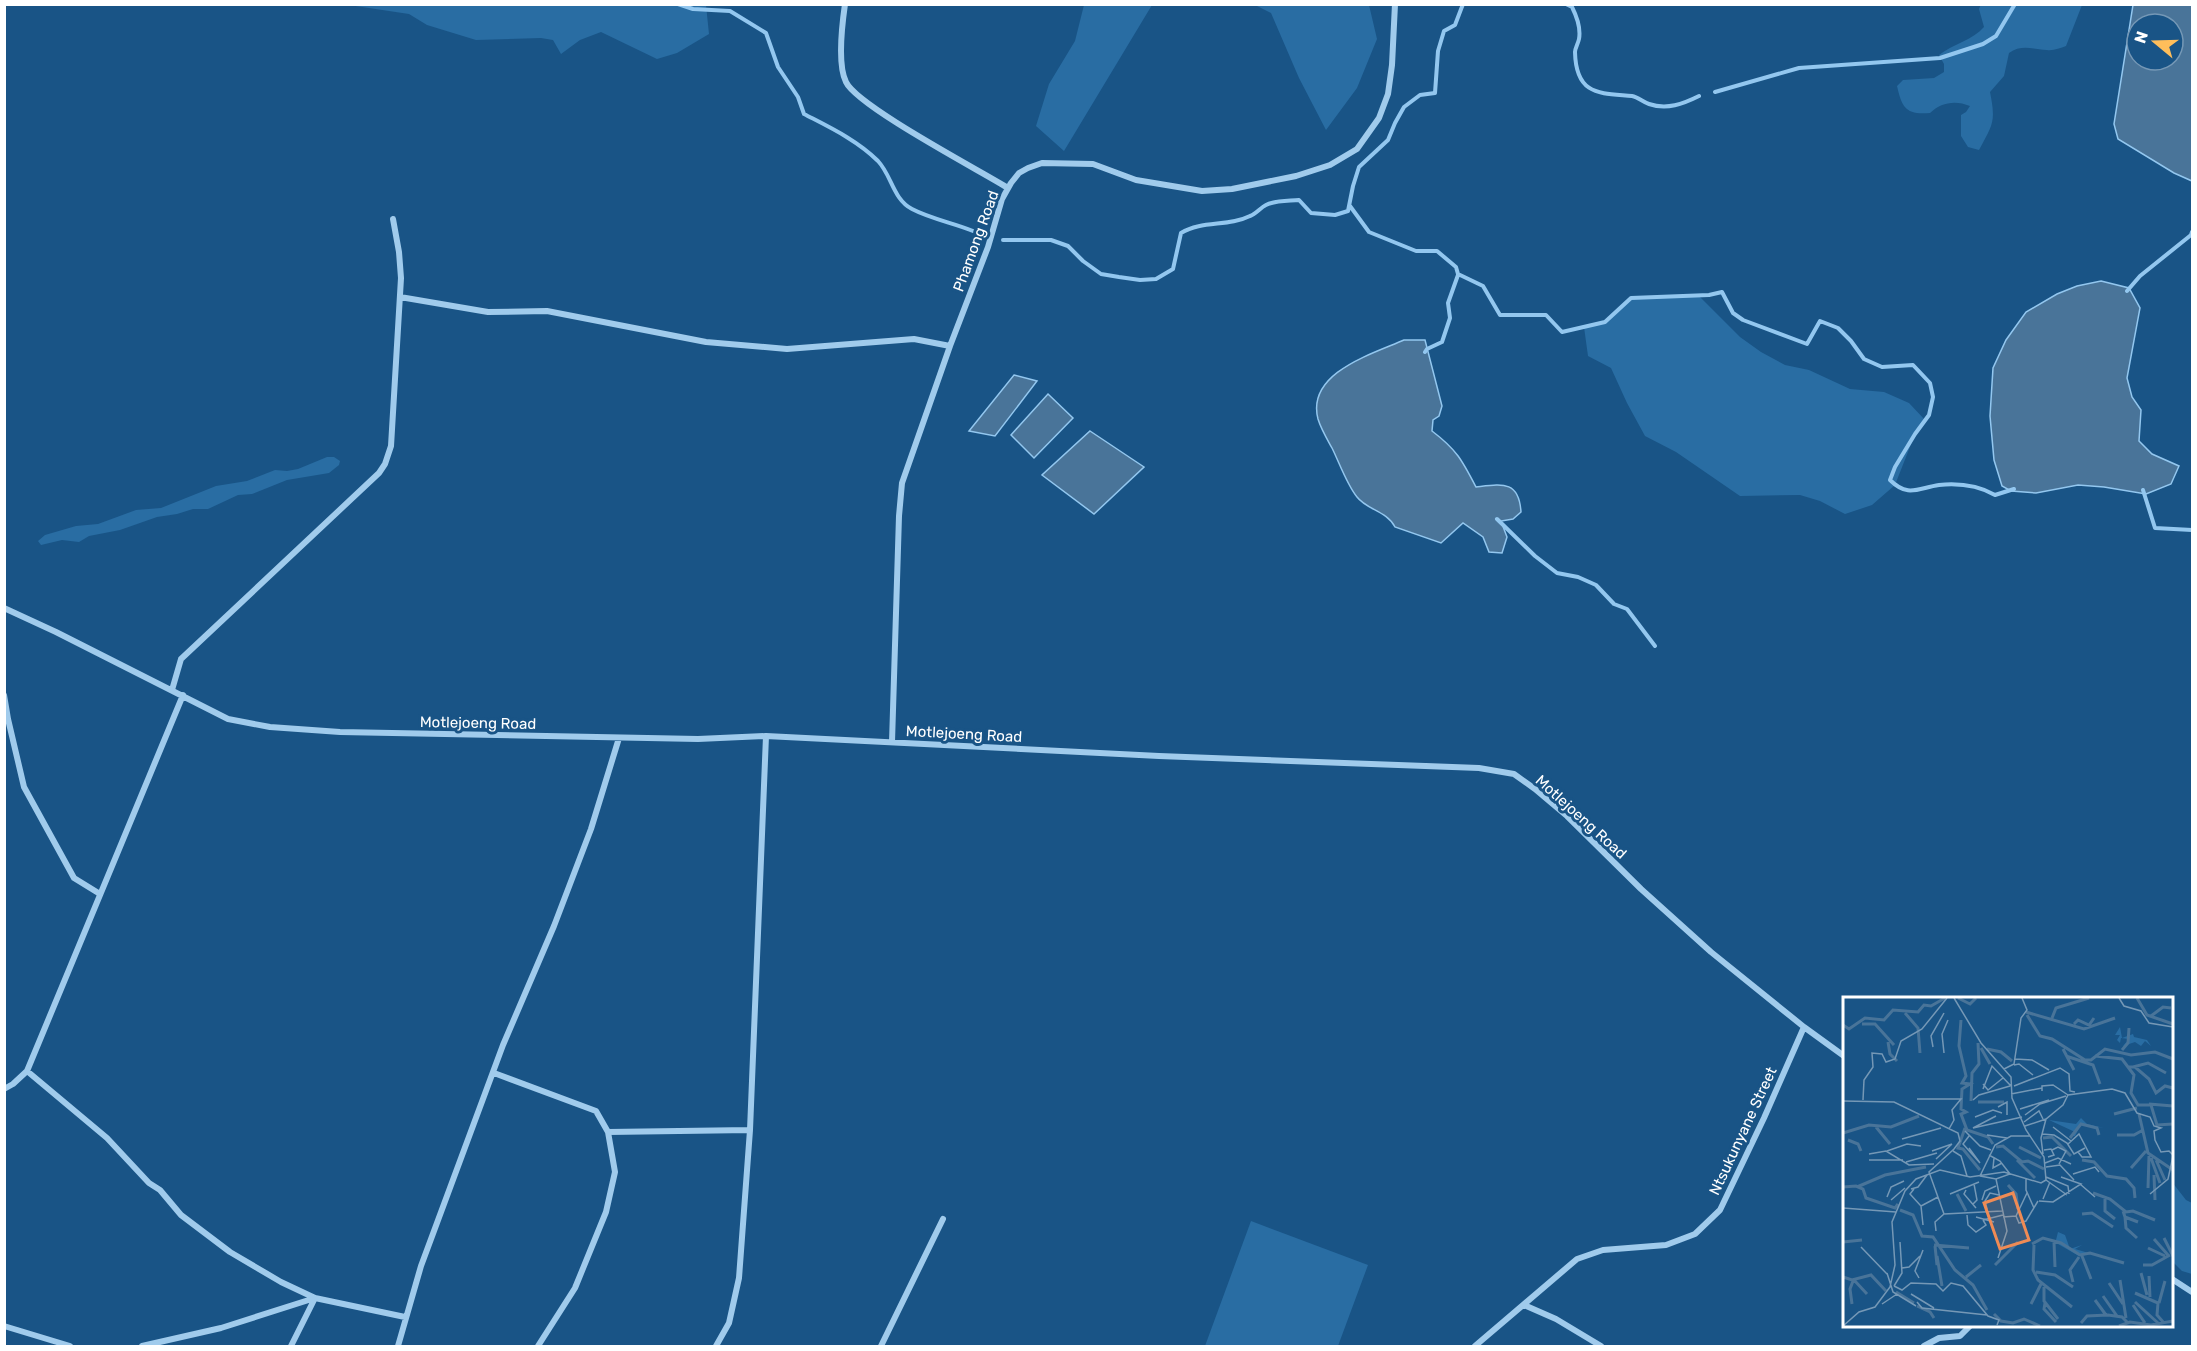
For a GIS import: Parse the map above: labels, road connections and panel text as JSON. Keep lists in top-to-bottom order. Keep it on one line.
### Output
{"streets":{"street":["Phamong Road","Motlejoeng Road","Ntsukunyane Street"]},"crossings":[["Phamong Road","Motlejoeng Road"],["Motlejoeng Road","Ntsukunyane Street"]],"north":"left"}
